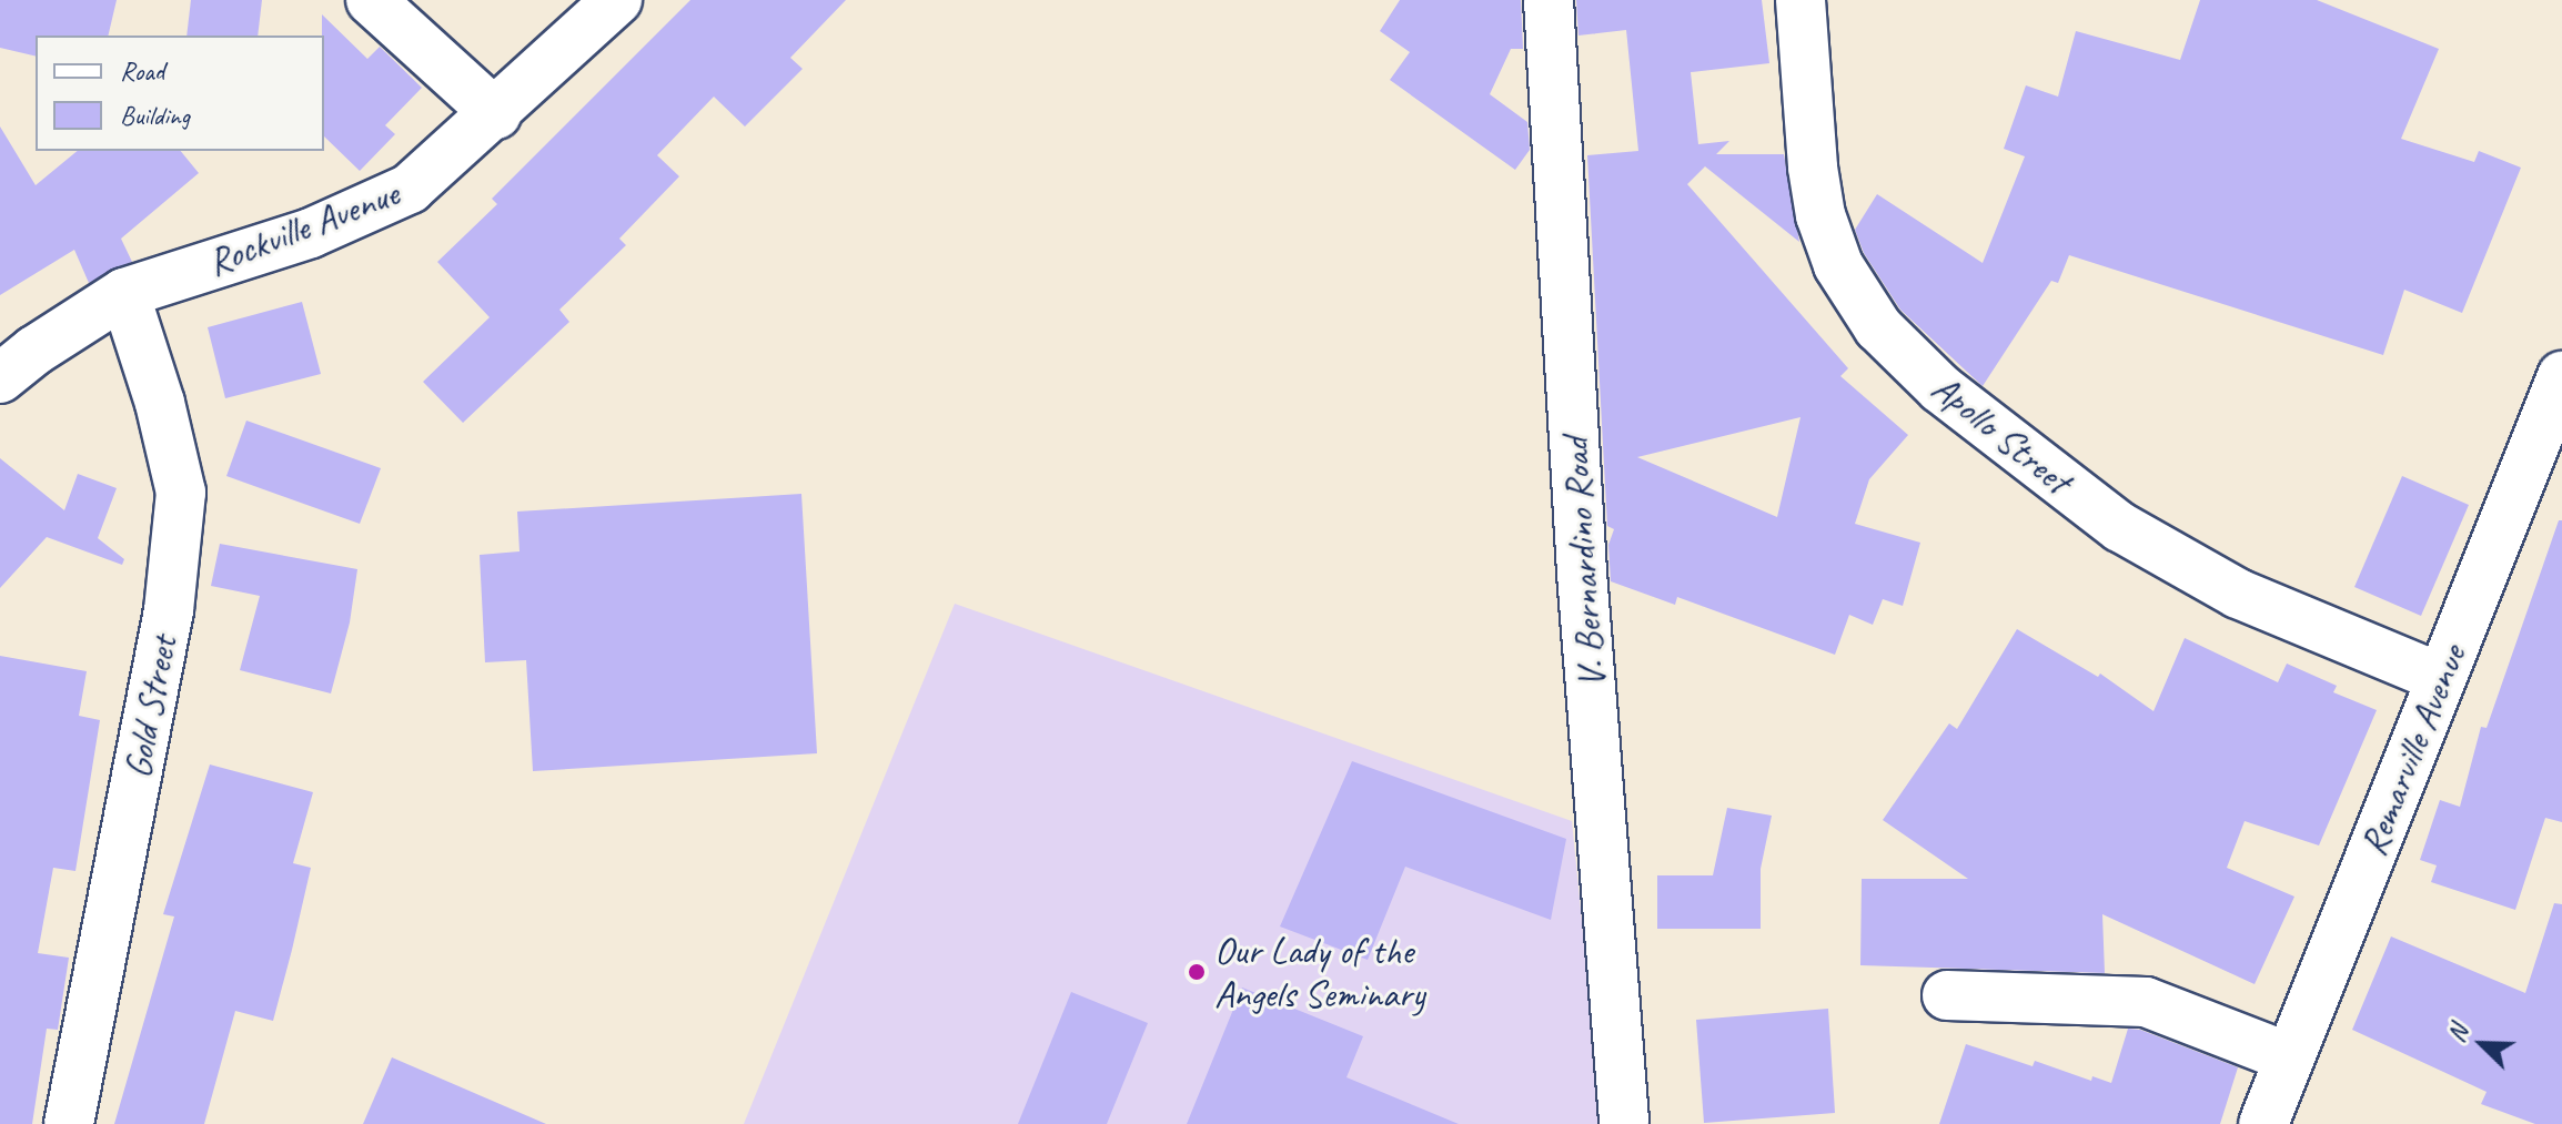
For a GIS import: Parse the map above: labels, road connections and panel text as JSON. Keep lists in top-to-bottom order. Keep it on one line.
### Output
{"streets":{"street":["Rockville Avenue","Apollo Street","V. Bernardino Road","Gold Street","Remarville Avenue"]},"crossings":[["Rockville Avenue","Gold Street"],["Apollo Street","Remarville Avenue"]],"places":["Our Lady of the Angels Seminary"],"legend":["Road","Building"],"north":"top left"}
